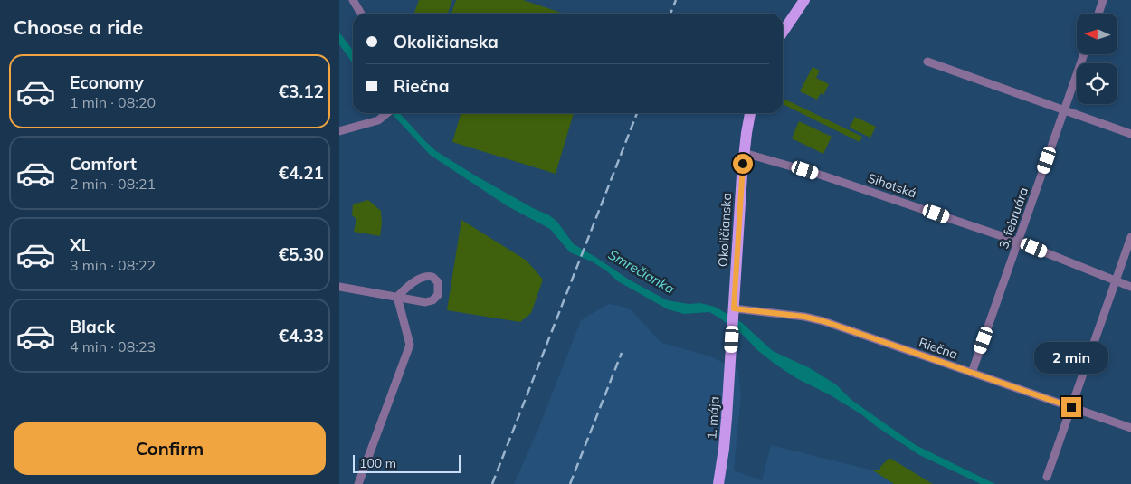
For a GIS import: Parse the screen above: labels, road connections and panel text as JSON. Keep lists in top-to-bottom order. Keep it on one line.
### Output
{"streets":{"main road":["Okoličianska","1. mája"],"street":["Sihotská","3. februára","Riečna"]},"crossings":[["Sihotská","3. februára"],["Sihotská","Okoličianska"],["3. februára","Riečna"],["Okoličianska","Riečna"],["Okoličianska","1. mája"]],"water":["Smrečianka"],"scale_bar":"100 m","north":"left","page":{"heading":"Choose a ride","banner":["Okoličianska","Riečna"],"list":[{"name":"Economy","note":"1 min · 08:20","value":"€3.12"},{"name":"Comfort","note":"2 min · 08:21","value":"€4.21"},{"name":"XL","note":"3 min · 08:22","value":"€5.30"},{"name":"Black","note":"4 min · 08:23","value":"€4.33"}],"bubble":"2 min","buttons":"Confirm","scale":"100 m"}}
